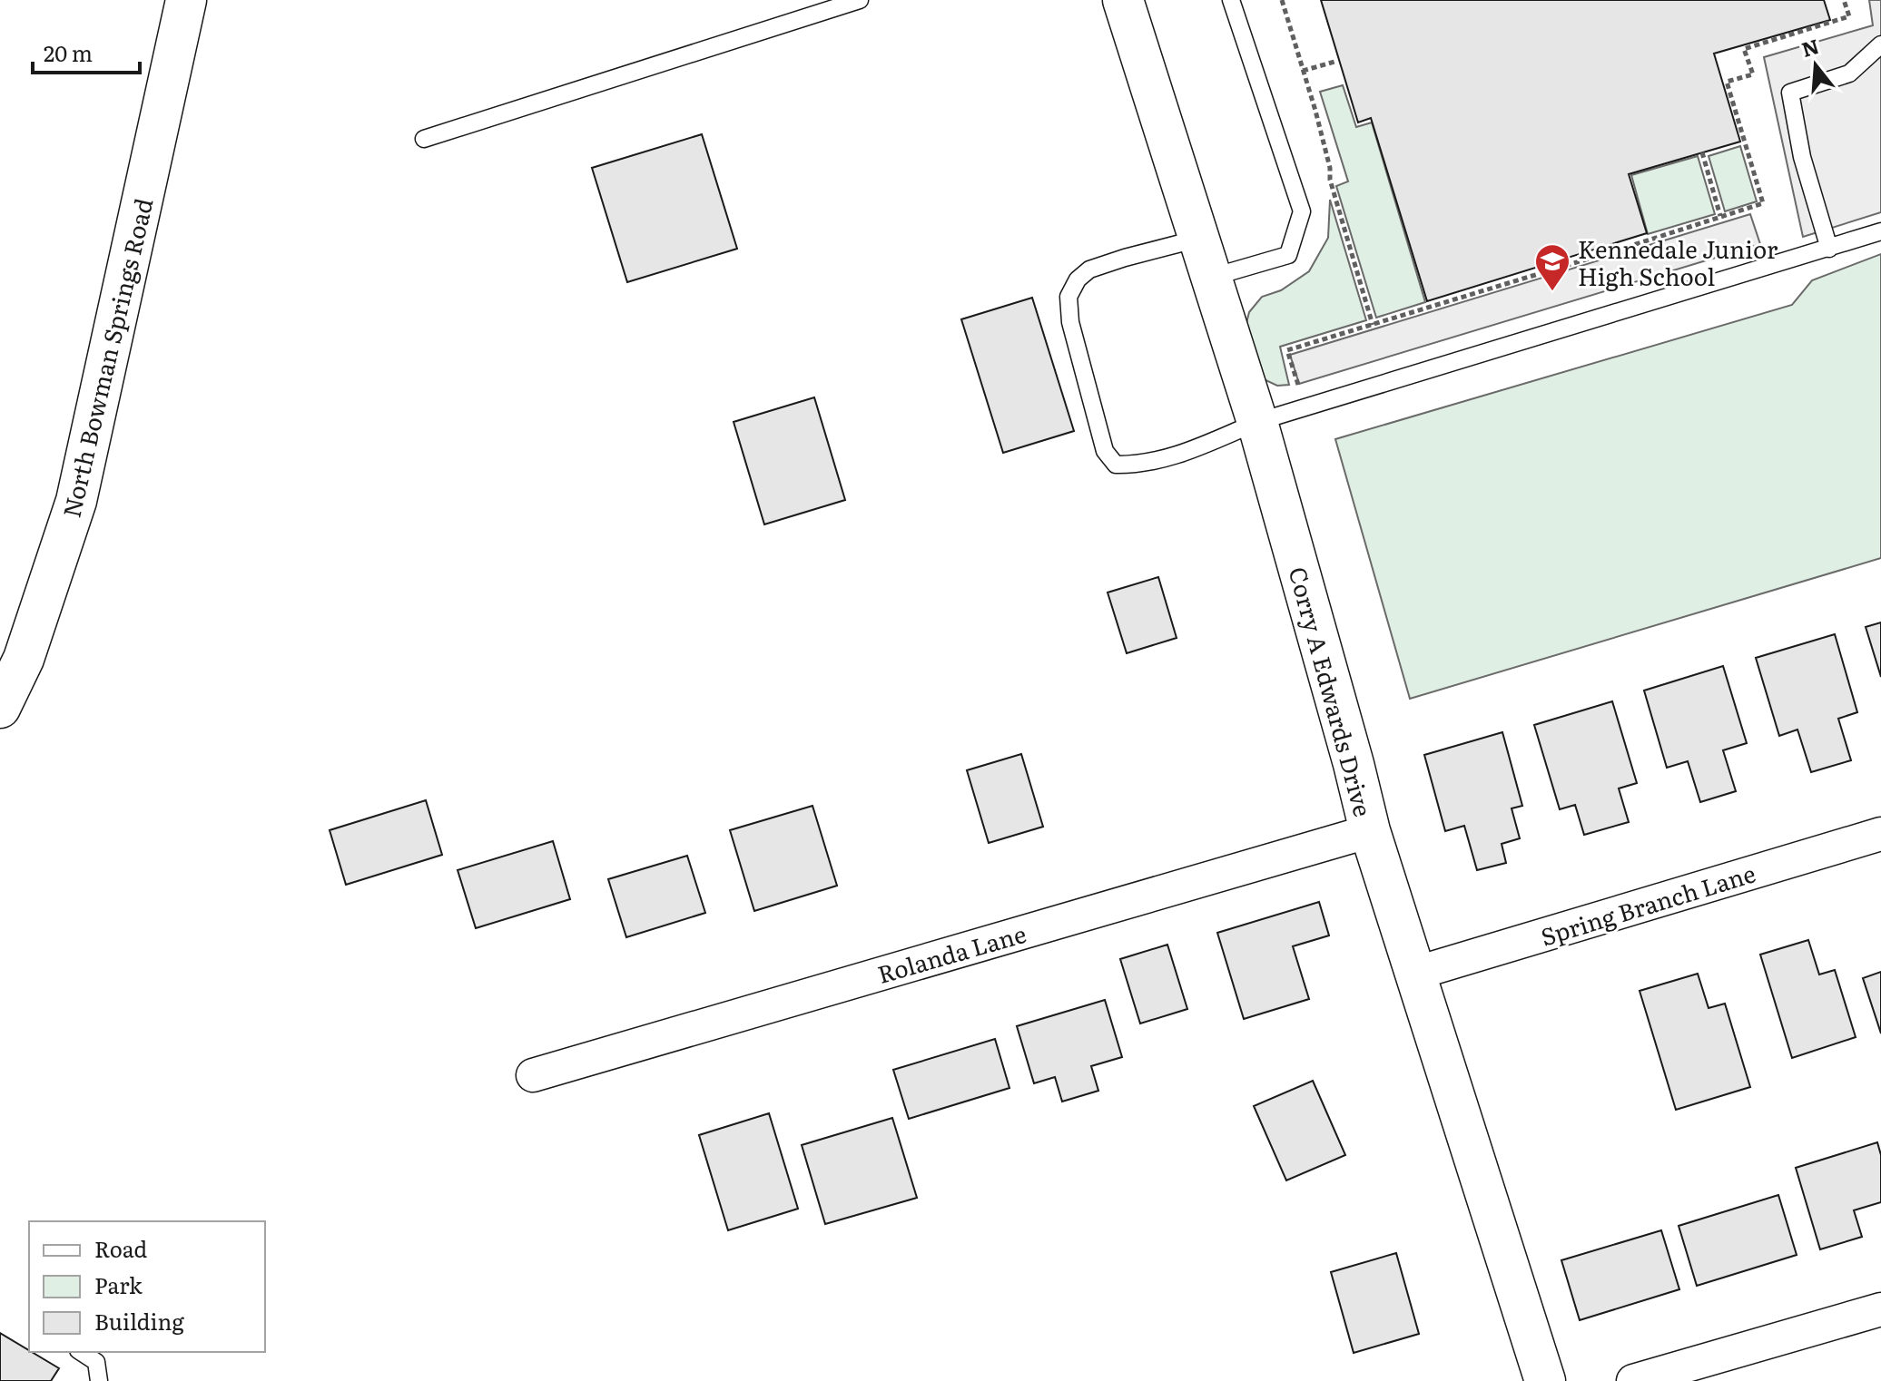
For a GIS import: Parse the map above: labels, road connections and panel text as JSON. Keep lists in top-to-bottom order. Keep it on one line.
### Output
{"streets":{"street":["North Bowman Springs Road","Corry A Edwards Drive","Spring Branch Lane","Rolanda Lane"]},"crossings":[["Corry A Edwards Drive","Spring Branch Lane"],["Corry A Edwards Drive","Rolanda Lane"]],"places":{"school or university":["Kennedale Junior High School"]},"legend":["Road","Park","Building"],"scale_bar":"20 m","north":"top"}
